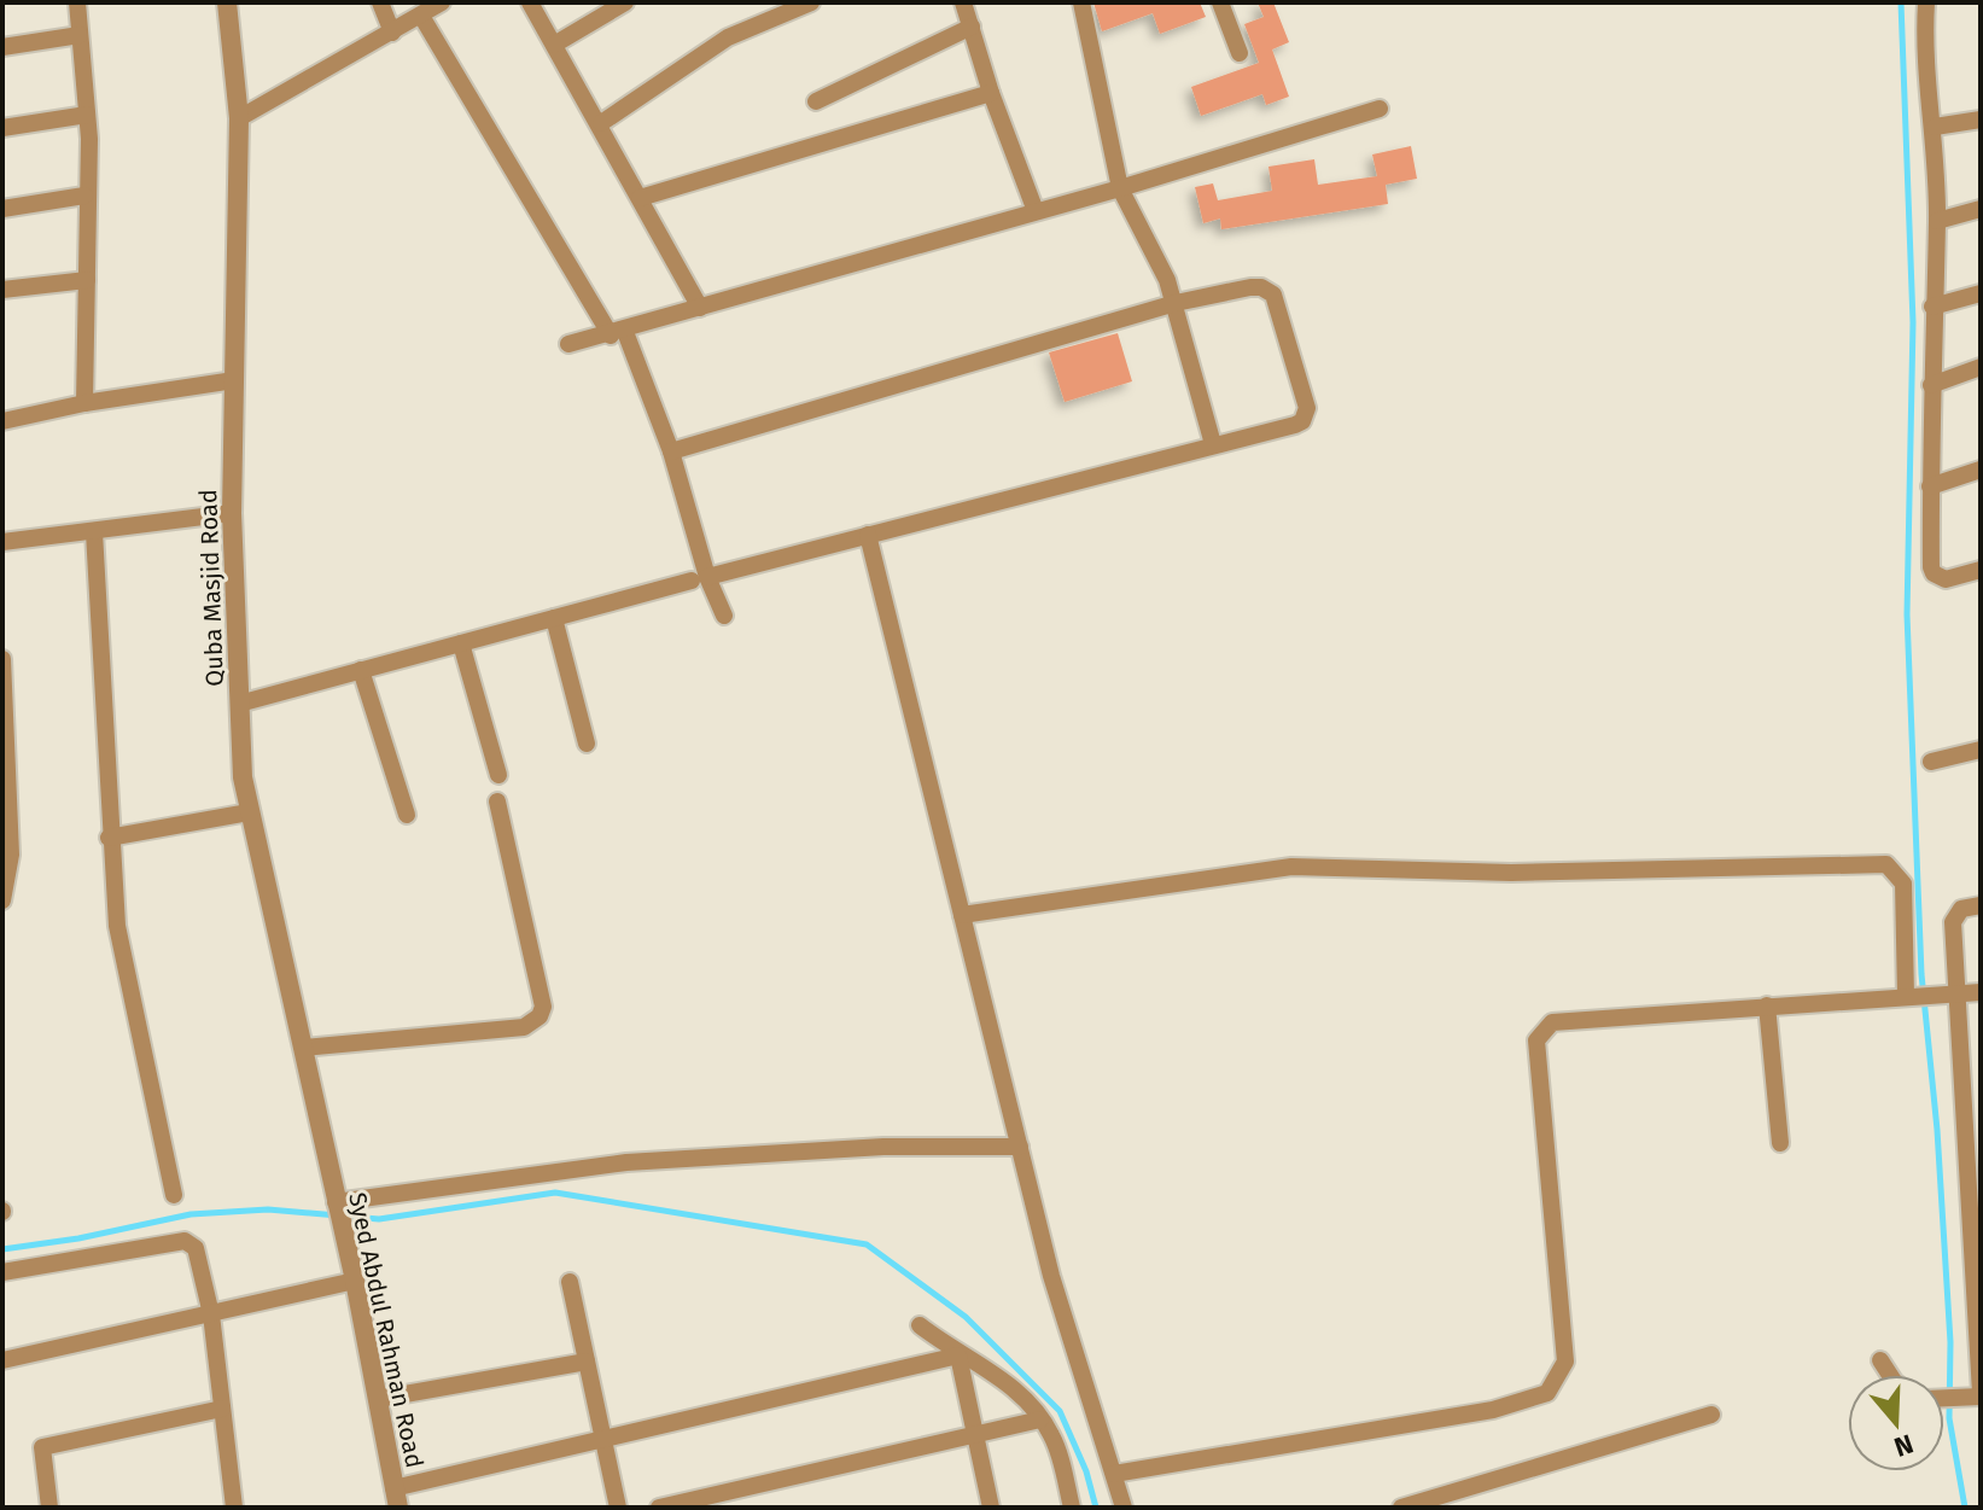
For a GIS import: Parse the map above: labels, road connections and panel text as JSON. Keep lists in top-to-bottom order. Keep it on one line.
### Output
{"streets":{"street":["Quba Masjid Road","Syed Abdul Rahman Road"]},"crossings":[["Quba Masjid Road","Syed Abdul Rahman Road"]],"north":"bottom"}
